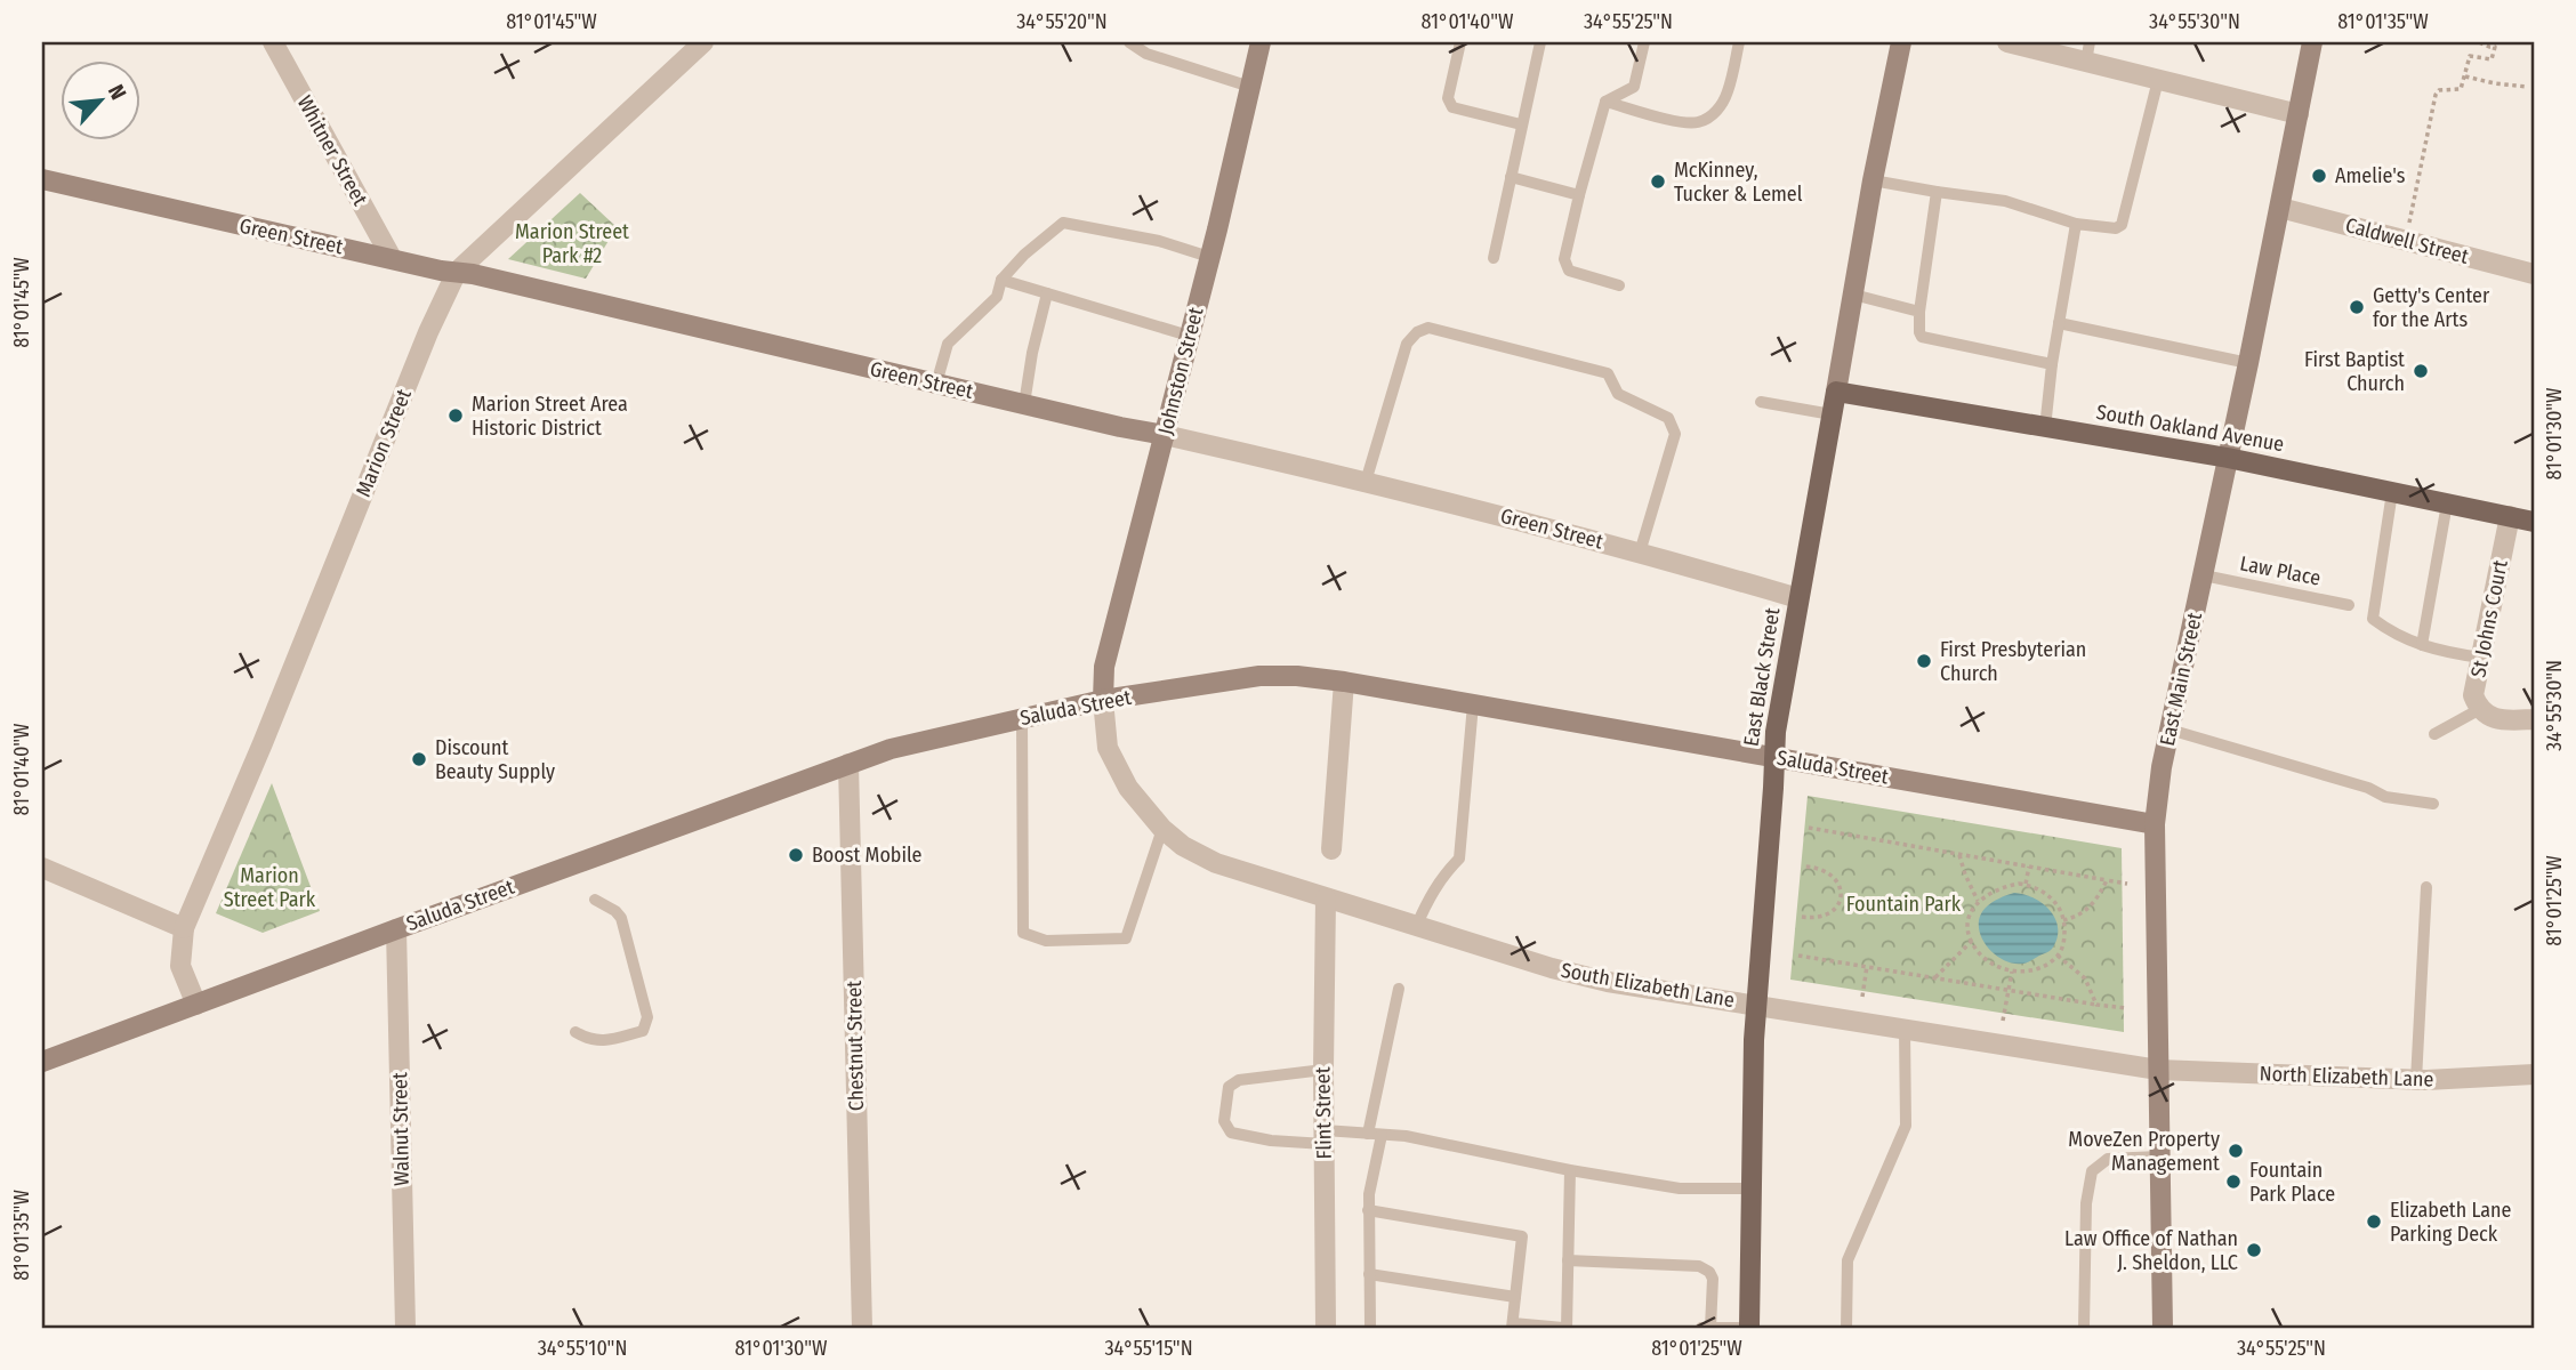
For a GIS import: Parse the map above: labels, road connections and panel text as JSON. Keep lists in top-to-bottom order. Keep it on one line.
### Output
{"streets":{"main road":["South Oakland Avenue","East Black Street"],"street":["Whitner Street","Green Street","Caldwell Street","Johnston Street","Marion Street","St Johns Court","East Main Street","Saluda Street","South Elizabeth Lane","Chestnut Street","North Elizabeth Lane","Flint Street","Walnut Street"],"lane":["Law Place"]},"crossings":[["Whitner Street","Green Street"],["Green Street","Johnston Street"],["Green Street","Marion Street"],["Green Street","East Black Street"],["Caldwell Street","East Main Street"],["Johnston Street","Saluda Street"],["Johnston Street","South Elizabeth Lane"],["South Oakland Avenue","St Johns Court"],["South Oakland Avenue","East Black Street"],["South Oakland Avenue","East Main Street"],["Law Place","East Main Street"],["East Black Street","Saluda Street"],["East Black Street","South Elizabeth Lane"],["East Main Street","Saluda Street"],["East Main Street","South Elizabeth Lane"],["East Main Street","North Elizabeth Lane"],["Saluda Street","South Elizabeth Lane"],["Saluda Street","Chestnut Street"],["Saluda Street","Walnut Street"],["South Elizabeth Lane","North Elizabeth Lane"],["South Elizabeth Lane","Flint Street"]],"parks":["Marion Street Park #2","Marion Street Park","Fountain Park"],"places":["Amelie's","McKinney, Tucker & Lemel","Getty's Center for the Arts","First Baptist Church","Marion Street Area Historic District","First Presbyterian Church","Discount Beauty Supply","Boost Mobile","MoveZen Property Management","Fountain Park Place","Elizabeth Lane Parking Deck","Law Office of Nathan J. Sheldon, LLC"],"north":"top right","coordinates":["81°01'45\"W","34°55'20\"N","81°01'40\"W","34°55'25\"N","34°55'30\"N","81°01'35\"W","81°01'30\"W","81°01'25\"W","34°55'10\"N","34°55'15\"N"]}
